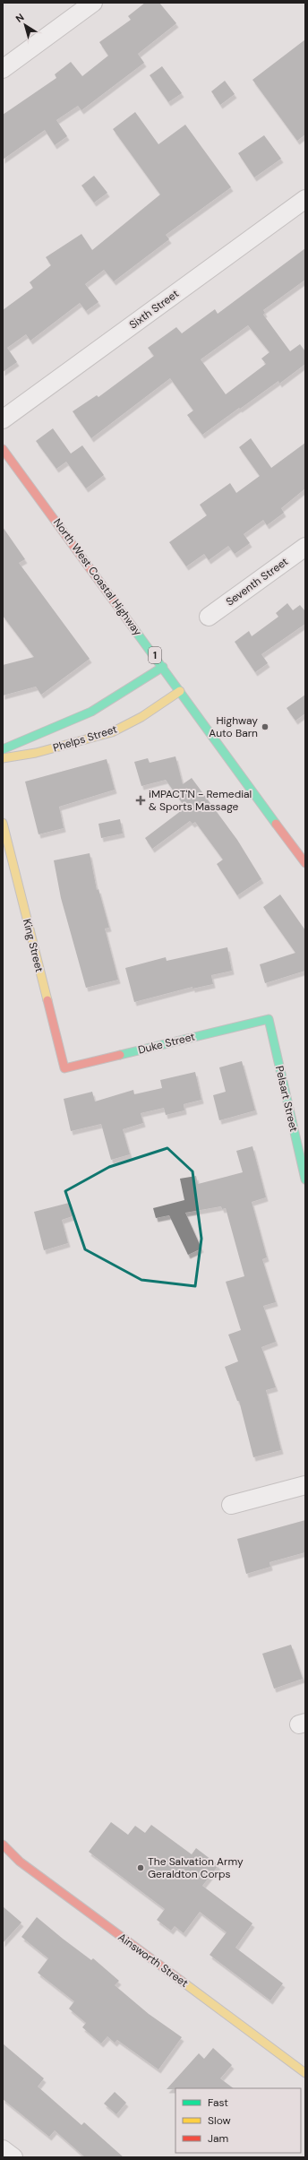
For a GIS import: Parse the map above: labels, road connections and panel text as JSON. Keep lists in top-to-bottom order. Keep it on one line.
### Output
{"streets":{"main road":["North West Coastal Highway","1","Phelps Street","King Street","Duke Street","Pelsart Street","Ainsworth Street"],"street":["Sixth Street","Seventh Street"]},"crossings":[["North West Coastal Highway","Phelps Street"],["King Street","Duke Street"],["Duke Street","Pelsart Street"]],"places":{"other":["Highway Auto Barn","The Salvation Army Geraldton Corps"],"health":["iMPACT'N - Remedial & Sports Massage"]},"legend":["Fast","Slow","Jam"],"north":"top left"}
